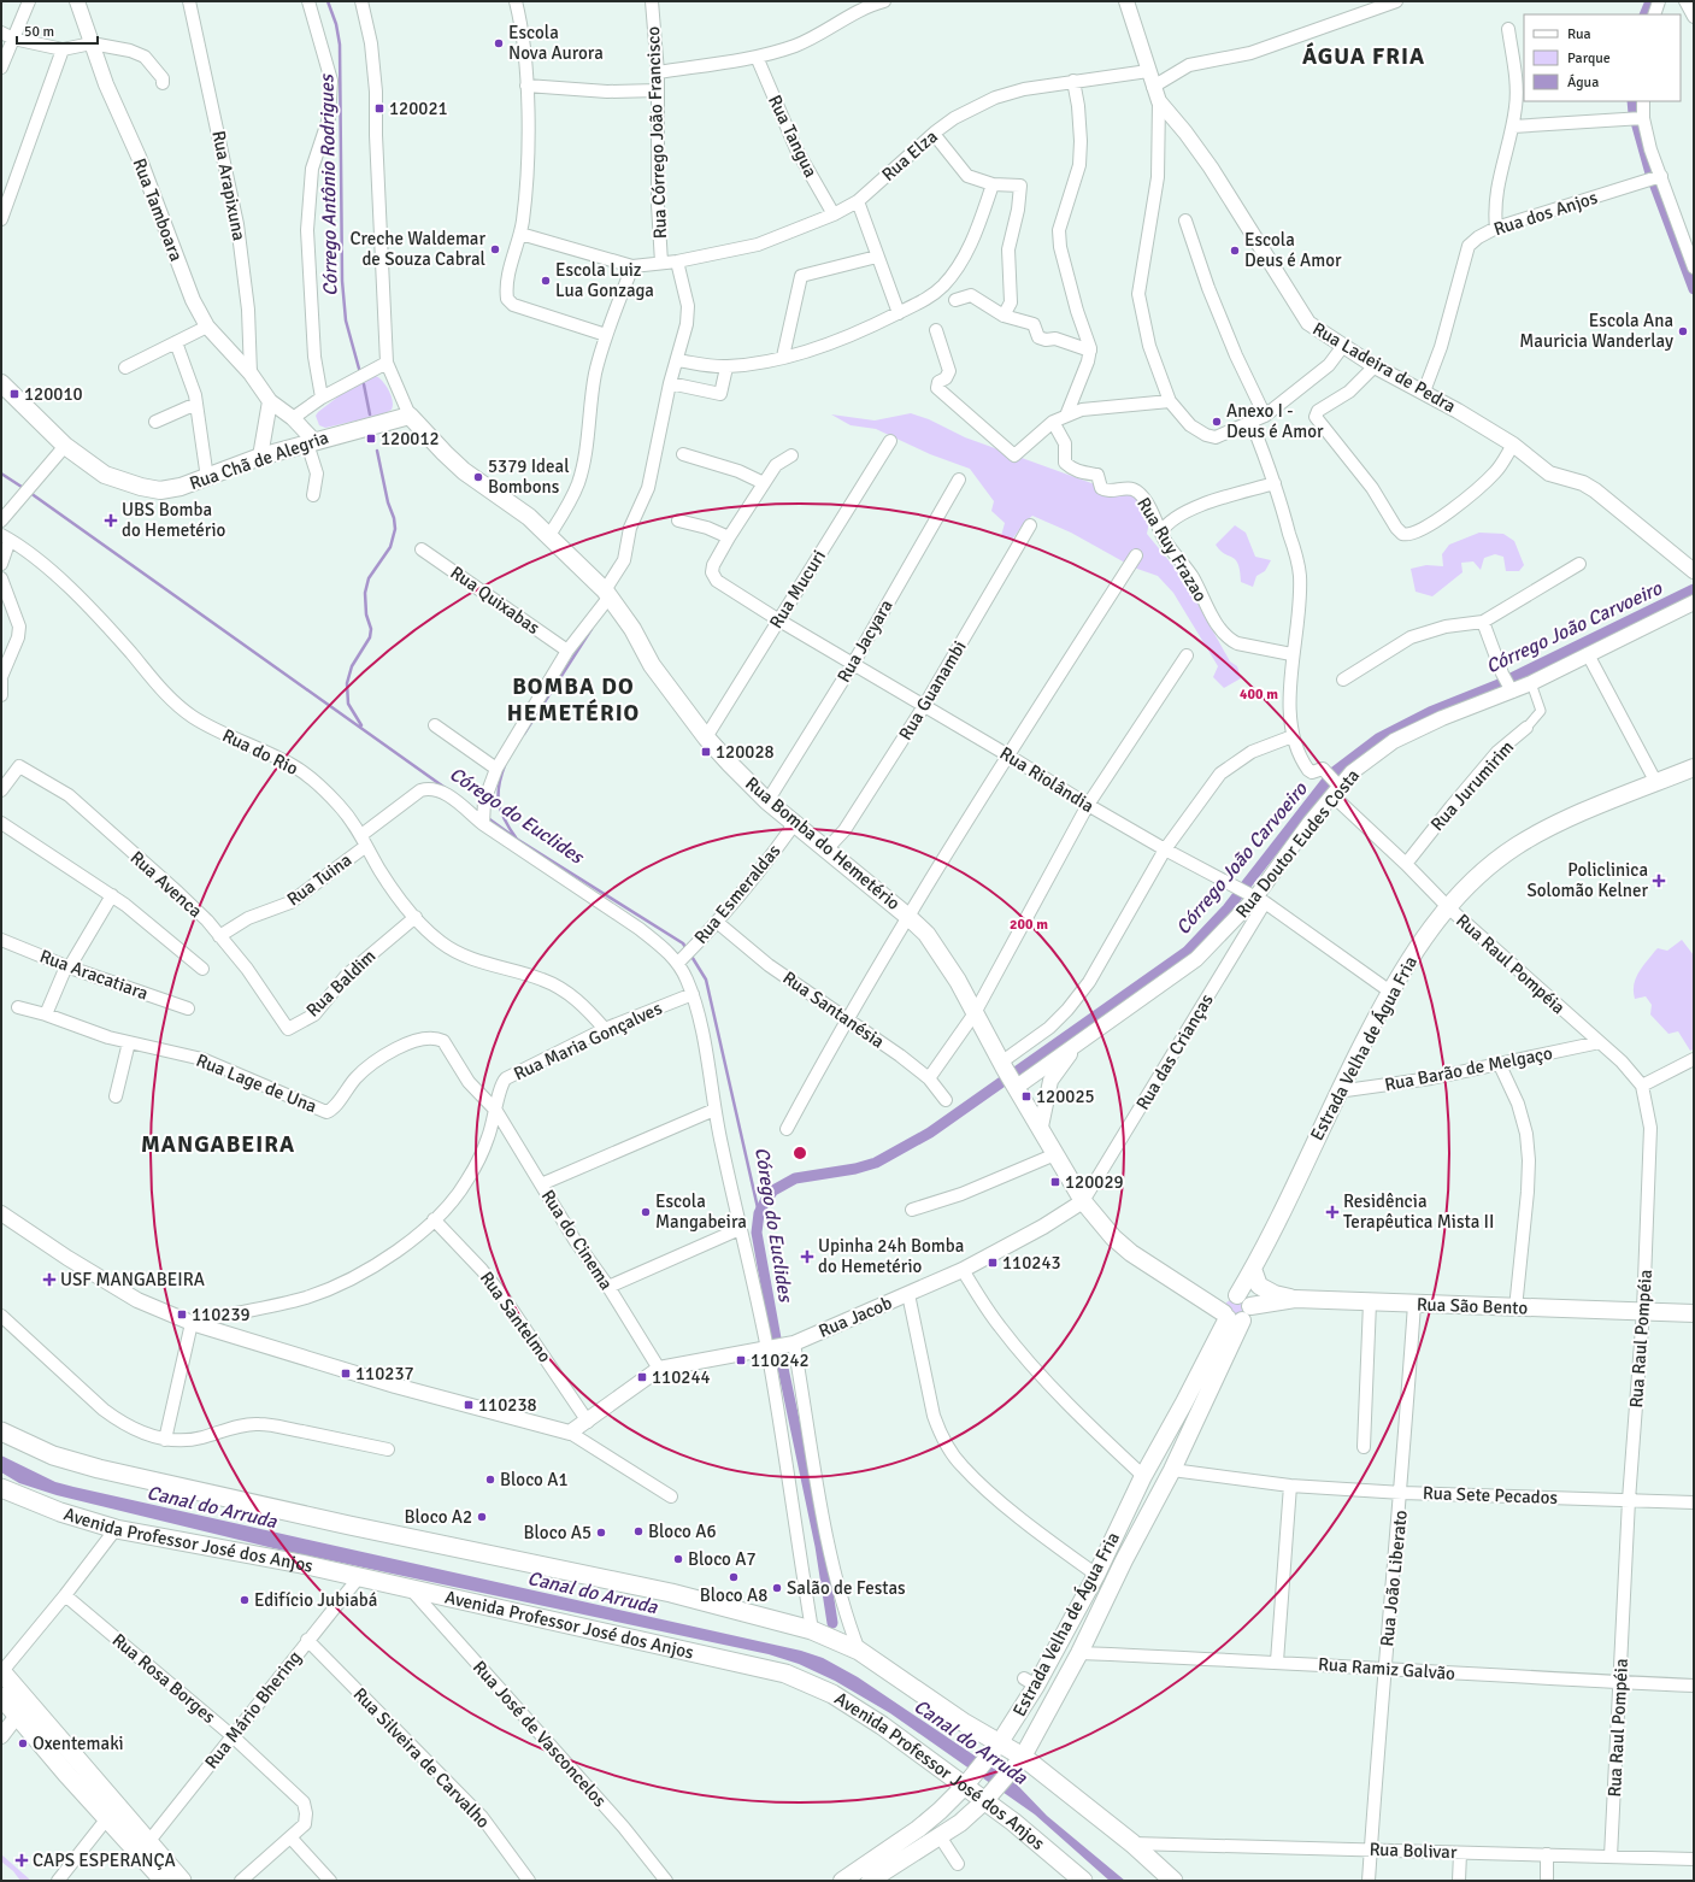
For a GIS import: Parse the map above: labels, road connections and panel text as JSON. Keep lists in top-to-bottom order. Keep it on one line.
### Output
{"streets":{"main road":["Rua Chã de Alegria","Rua Bomba do Hemetério","Estrada Velha de Água Fria","Rua São Bento","Avenida Professor José dos Anjos"],"street":["Rua Córrego João Francisco","Rua Tangua","Rua Elza","Rua Arapixuna","Rua Tamboara","Rua dos Anjos","Rua Ladeira de Pedra","Rua Ruy Frazao","Rua Mucuri","Rua Quixabas","Rua Jacyara","Rua Guanambi","Rua do Rio","Rua Riolândia","Rua Jurumirim","Rua Doutor Eudes Costa","Rua Tuina","Rua Avenca","Rua Esmeraldas","Rua Raul Pompéia","Rua Aracatiara","Rua Baldim","Rua Santanésia","Rua Maria Gonçalves","Rua das Crianças","Rua Barão de Melgaço","Rua Lage de Una","Rua do Cinema","Rua Santelmo","Rua Jacob","Rua Sete Pecados","Rua João Liberato","Rua Ramiz Galvão","Rua Rosa Borges","Rua Mário Bhering","Rua José de Vasconcelos","Rua Silveira de Carvalho","Rua Bolivar"]},"crossings":[["Rua Córrego João Francisco","Rua Elza"],["Rua Córrego João Francisco","Rua Quixabas"],["Rua Córrego João Francisco","Rua Bomba do Hemetério"],["Rua Córrego João Francisco","Rua Tuina"],["Rua Tangua","Rua Elza"],["Rua Elza","Rua Ladeira de Pedra"],["Rua Arapixuna","Rua Tamboara"],["Rua Tamboara","Rua Chã de Alegria"],["Rua dos Anjos","Rua Ladeira de Pedra"],["Rua Chã de Alegria","Rua Bomba do Hemetério"],["Rua Mucuri","Rua Riolândia"],["Rua Mucuri","Rua Bomba do Hemetério"],["Rua Jacyara","Rua Riolândia"],["Rua Jacyara","Rua Bomba do Hemetério"],["Rua Guanambi","Rua Riolândia"],["Rua Guanambi","Rua Bomba do Hemetério"],["Rua do Rio","Rua Tuina"],["Rua do Rio","Rua Baldim"],["Rua do Rio","Rua Maria Gonçalves"],["Rua Riolândia","Rua Doutor Eudes Costa"],["Rua Riolândia","Estrada Velha de Água Fria"],["Rua Riolândia","Rua das Crianças"],["Rua Jurumirim","Rua Doutor Eudes Costa"],["Rua Jurumirim","Rua Raul Pompéia"],["Rua Bomba do Hemetério","Rua Doutor Eudes Costa"],["Rua Bomba do Hemetério","Rua Esmeraldas"],["Rua Bomba do Hemetério","Estrada Velha de Água Fria"],["Rua Bomba do Hemetério","Rua das Crianças"],["Rua Bomba do Hemetério","Rua São Bento"],["Rua Bomba do Hemetério","Rua Jacob"],["Rua Doutor Eudes Costa","Rua Raul Pompéia"],["Rua Doutor Eudes Costa","Rua das Crianças"],["Rua Tuina","Rua Avenca"],["Rua Avenca","Rua Baldim"],["Rua Esmeraldas","Rua Santanésia"],["Rua Raul Pompéia","Estrada Velha de Água Fria"],["Rua Raul Pompéia","Rua Barão de Melgaço"],["Rua Raul Pompéia","Rua São Bento"],["Rua Raul Pompéia","Rua Sete Pecados"],["Rua Raul Pompéia","Rua Ramiz Galvão"],["Rua Raul Pompéia","Rua Bolivar"],["Rua Maria Gonçalves","Rua Lage de Una"],["Rua Maria Gonçalves","Rua do Cinema"],["Rua Maria Gonçalves","Rua Santelmo"],["Estrada Velha de Água Fria","Rua Barão de Melgaço"],["Estrada Velha de Água Fria","Rua São Bento"],["Estrada Velha de Água Fria","Rua Sete Pecados"],["Estrada Velha de Água Fria","Avenida Professor José dos Anjos"],["Estrada Velha de Água Fria","Rua Ramiz Galvão"],["Rua das Crianças","Rua Jacob"],["Rua Lage de Una","Rua do Cinema"],["Rua do Cinema","Rua Jacob"],["Rua São Bento","Rua João Liberato"],["Rua Santelmo","Rua Jacob"],["Rua Sete Pecados","Rua João Liberato"],["Avenida Professor José dos Anjos","Rua Mário Bhering"],["Avenida Professor José dos Anjos","Rua José de Vasconcelos"],["Rua João Liberato","Rua Ramiz Galvão"],["Rua João Liberato","Rua Bolivar"],["Rua Rosa Borges","Rua Mário Bhering"],["Rua Mário Bhering","Rua Silveira de Carvalho"]],"districts":["ÁGUA FRIA","BOMBA DO HEMETÉRIO","MANGABEIRA"],"water":["Córrego Antônio Rodrigues","Córrego João Carvoeiro","Córego do Euclides","Canal do Arruda"],"places":{"other":["Escola Nova Aurora","Creche Waldemar de Souza Cabral","Escola Deus é Amor","Escola Luiz Lua Gonzaga","Escola Ana Mauricia Wanderlay","Anexo I - Deus é Amor","5379 Ideal Bombons","Escola Mangabeira","Bloco A1","Bloco A2","Bloco A6","Bloco A5","Bloco A7","Bloco A8","Salão de Festas","Edifício Jubiabá","Oxentemaki"],"transit":["120021","120010","120012","120028","120025","120029","110243","110239","110242","110237","110244","110238"],"health":["UBS Bomba do Hemetério","Policlinica Solomão Kelner","Residência Terapêutica Mista II","Upinha 24h Bomba do Hemetério","USF MANGABEIRA","CAPS ESPERANÇA"]},"legend":["Rua","Parque","Água"],"scale_bar":"50 m","rings":["400 m","200 m"]}
